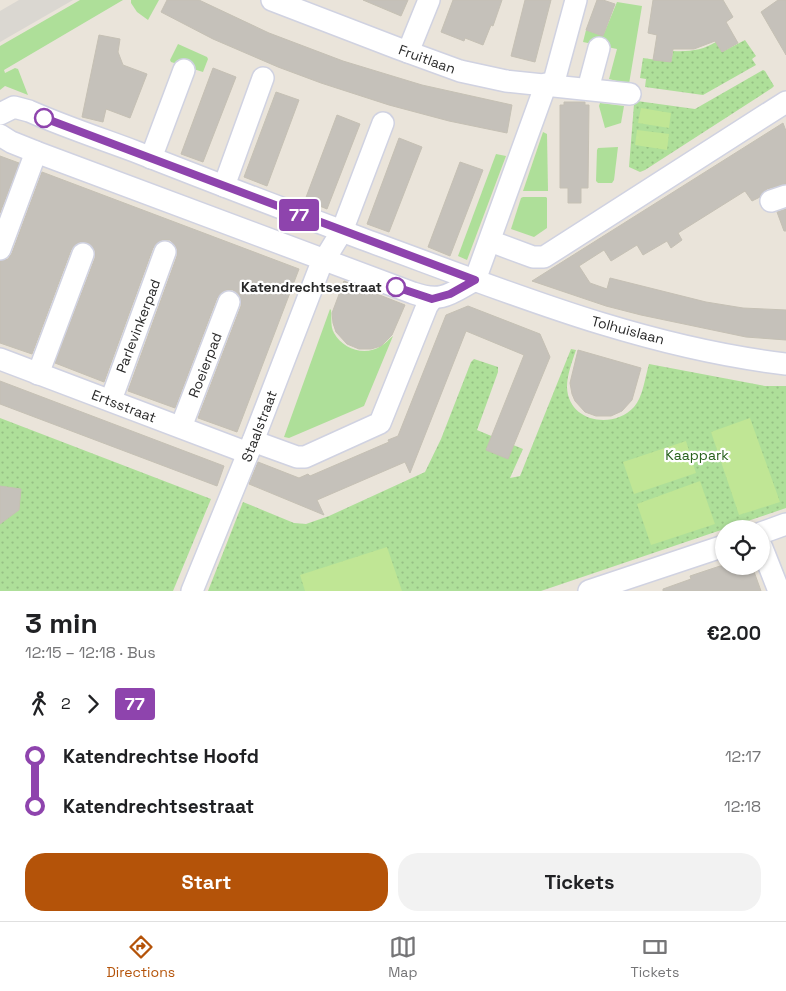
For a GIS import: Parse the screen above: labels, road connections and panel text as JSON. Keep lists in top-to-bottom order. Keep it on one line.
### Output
{"streets":{"street":["Fruitlaan","Parlevinkerpad","Tolhuislaan","Roeierpad","Ertsstraat","Staalstraat"]},"crossings":[["Parlevinkerpad","Ertsstraat"],["Roeierpad","Ertsstraat"],["Ertsstraat","Staalstraat"]],"parks":["Kaappark"],"places":["Katendrechtsestraat"],"lines":["bus line 77"],"page":{"on_map":"77","heading":["3 min","12:15 – 12:18 · Bus","€2.00"],"legs":["2","77"],"list":[{"name":"Katendrechtse Hoofd","value":"12:17"},{"name":"Katendrechtsestraat","value":"12:18"}],"buttons":["Start","Tickets"],"tabs":["Directions","Map","Tickets"]}}
